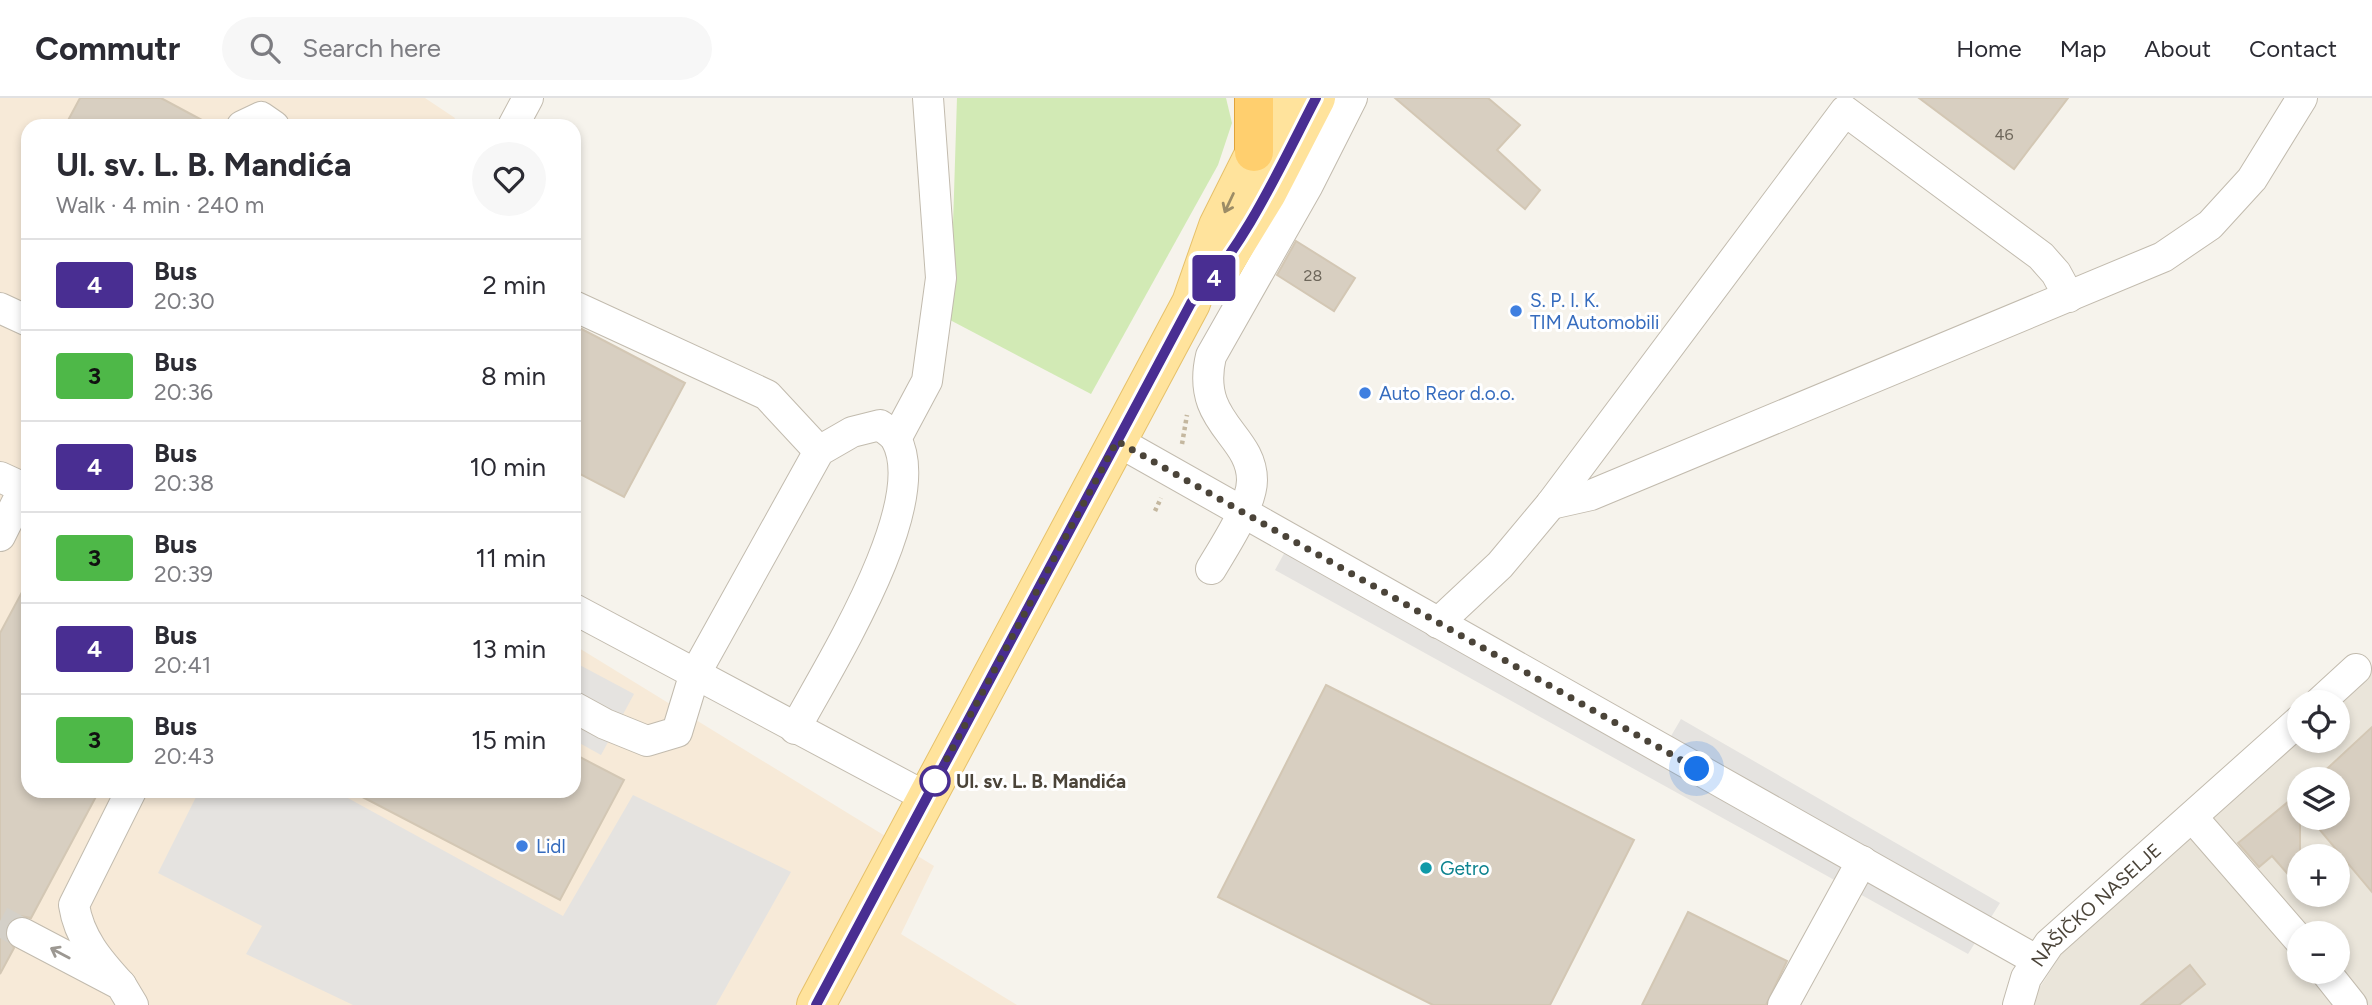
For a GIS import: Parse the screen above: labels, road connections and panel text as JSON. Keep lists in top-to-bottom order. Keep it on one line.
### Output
{"streets":{"street":["NAŠIČKO NASELJE"]},"places":["S. P. I. K. TIM Automobili","Auto Reor d.o.o.","Ul. sv. L. B. Mandića","Lidl","Getro"],"lines":["bus line 4"],"house_numbers":["46","28"],"page":{"header":"Commutr","search":"Search here","nav":["Home","Map","About","Contact"],"on_map":"4","heading":["Ul. sv. L. B. Mandića","Walk · 4 min · 240 m"],"list":[{"mark":"4","name":"Bus","note":"20:30","value":"2 min"},{"mark":"3","name":"Bus","note":"20:36","value":"8 min"},{"mark":"4","name":"Bus","note":"20:38","value":"10 min"},{"mark":"3","name":"Bus","note":"20:39","value":"11 min"},{"mark":"4","name":"Bus","note":"20:41","value":"13 min"},{"mark":"3","name":"Bus","note":"20:43","value":"15 min"}],"map_buttons":["+","−"]}}
